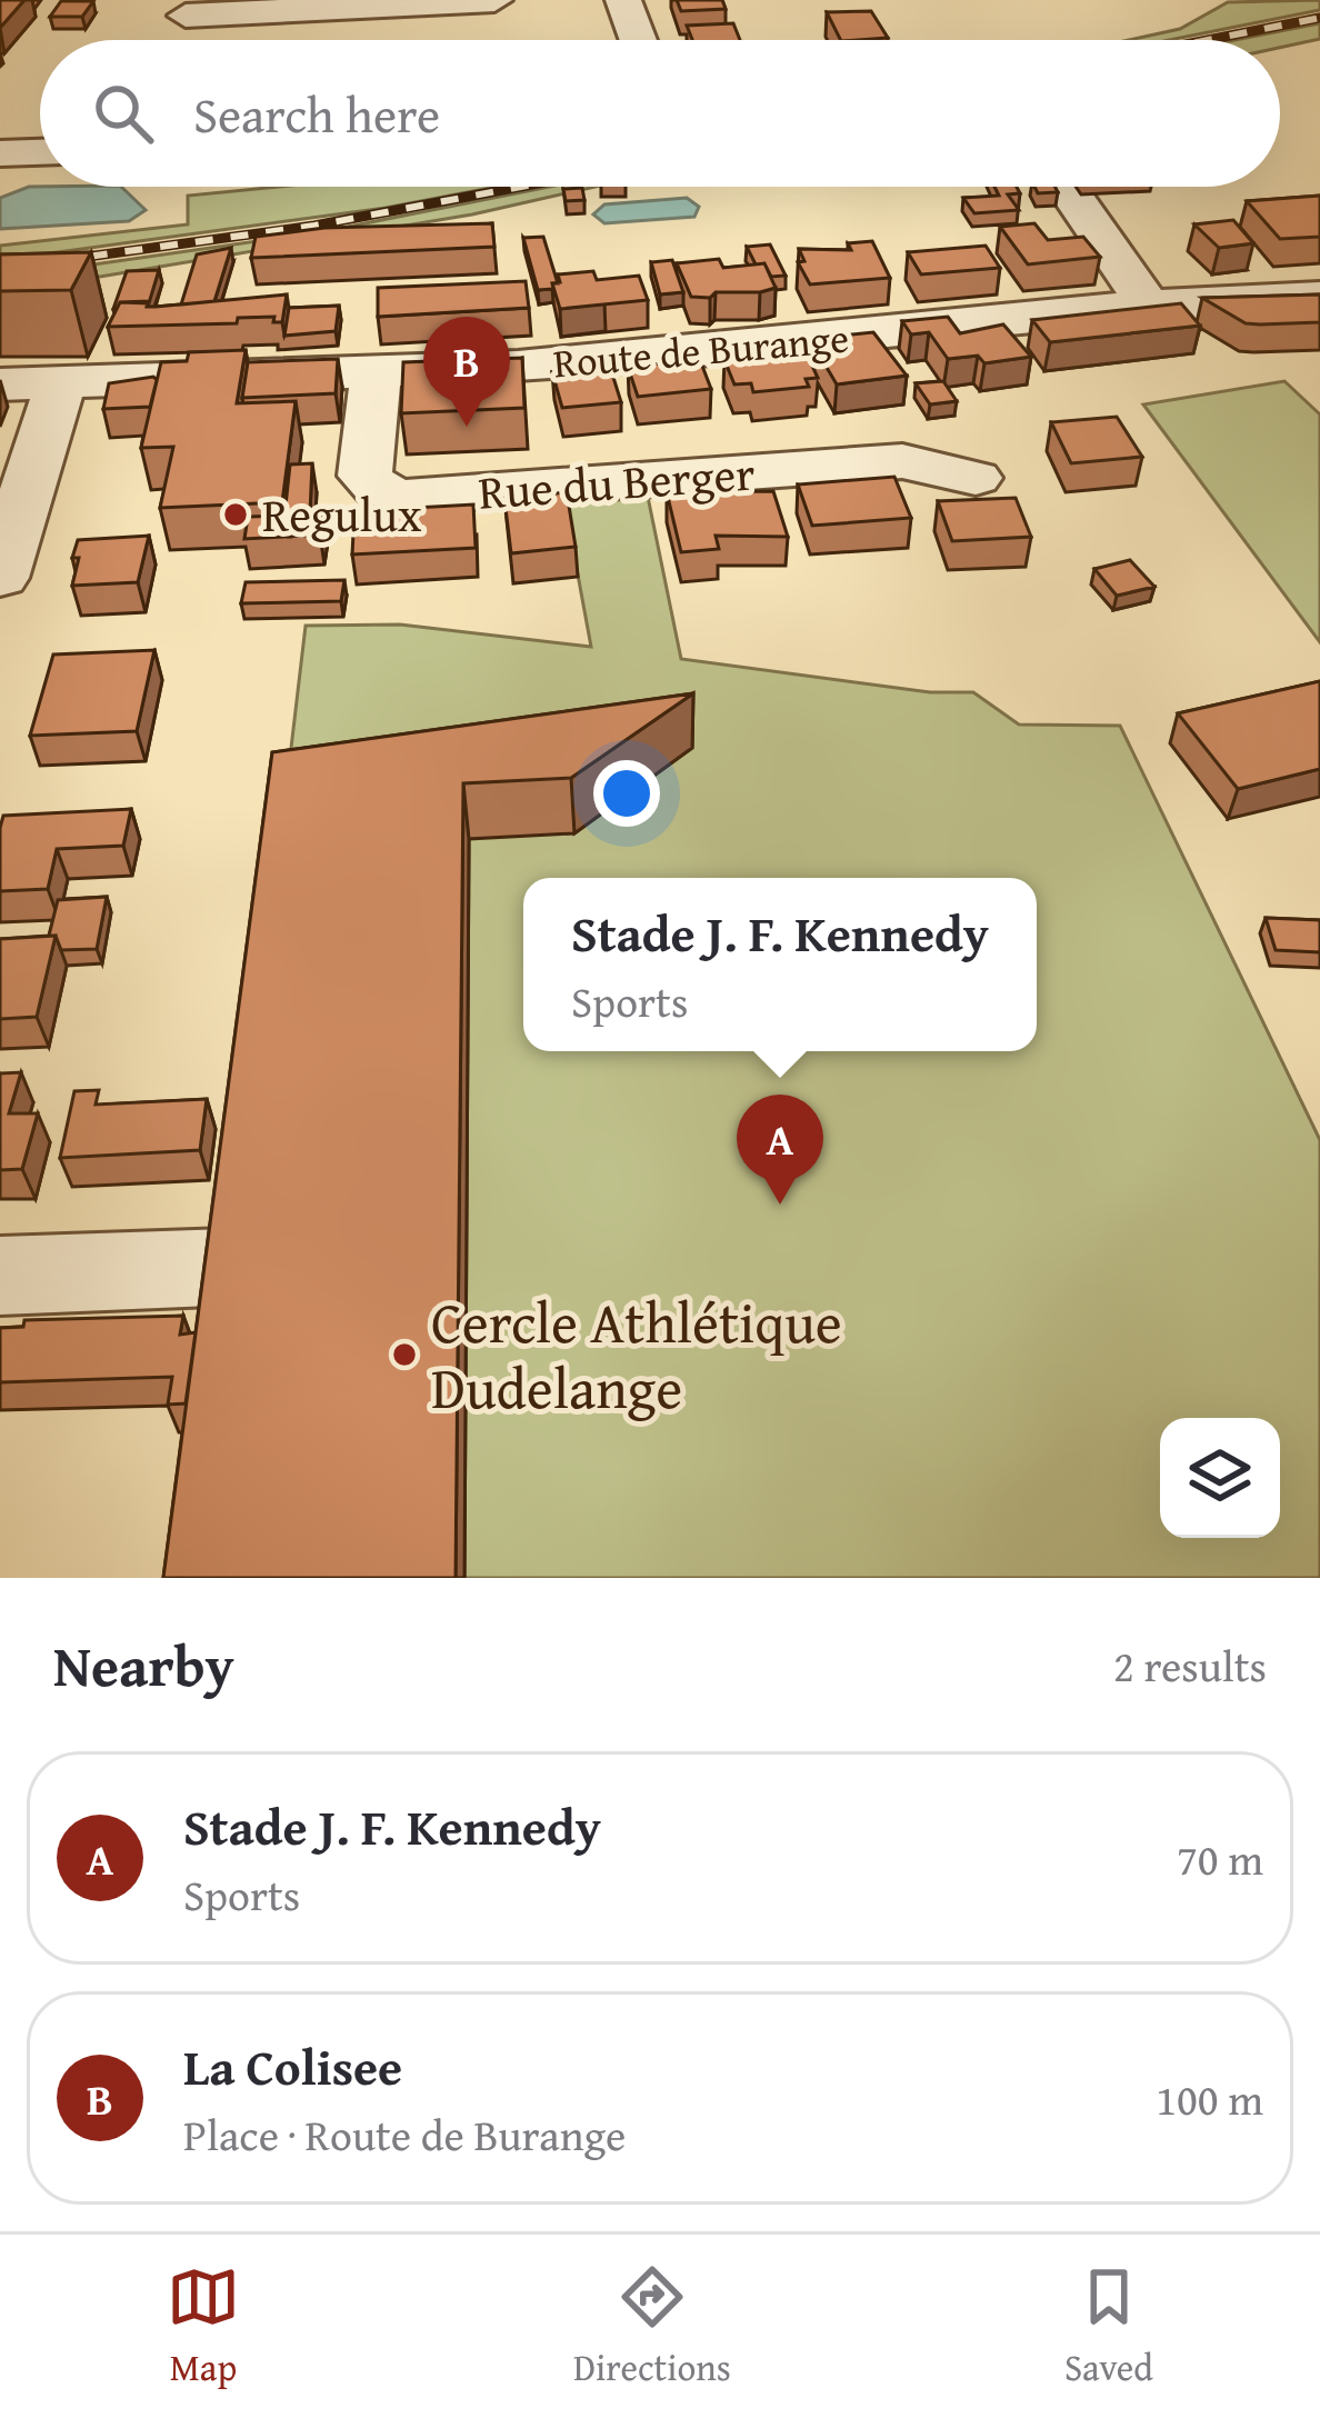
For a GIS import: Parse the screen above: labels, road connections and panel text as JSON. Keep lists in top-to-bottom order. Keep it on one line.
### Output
{"streets":{"street":["Route de Burange","Rue du Berger"]},"crossings":[["Route de Burange","Rue du Berger"]],"places":["Regulux","Cercle Athlétique Dudelange"],"page":{"search":"Search here","pins":["B","A"],"popup":["Stade J. F. Kennedy","Sports"],"heading":["Nearby","2 results"],"list":[{"mark":"A","name":"Stade J. F. Kennedy","note":"Sports","value":"70 m"},{"mark":"B","name":"La Colisee","note":"Place · Route de Burange","value":"100 m"}],"nav":["Map","Directions","Saved"]}}
